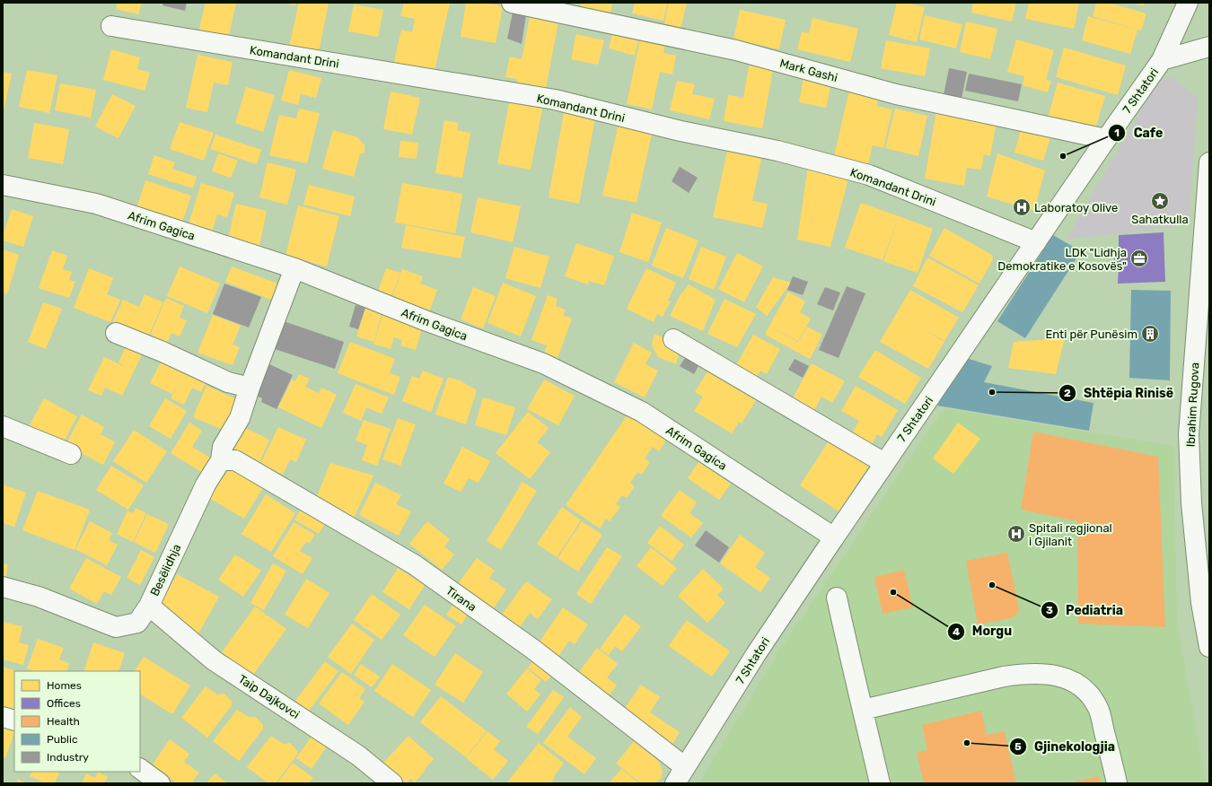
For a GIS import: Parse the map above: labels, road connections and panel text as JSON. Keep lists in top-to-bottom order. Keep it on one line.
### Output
{"streets":{"street":["Komandant Drini","Mark Gashi","7 Shtatori","Afrim Gagica","Ibrahim Rugova","Besëlidhja","Tirana","Taip Dajkovci"]},"crossings":[["Komandant Drini","7 Shtatori"],["Mark Gashi","7 Shtatori"],["7 Shtatori","Afrim Gagica"],["7 Shtatori","Tirana"],["Afrim Gagica","Besëlidhja"],["Besëlidhja","Tirana"],["Besëlidhja","Taip Dajkovci"]],"places":{"other":["Cafe","Shtëpia Rinisë","Pediatria","Morgu","Gjinekologjia"],"place":["Sahatkulla"],"hospital":["Laboratoy Olive","Spitali regjional i Gjilanit"],"office":["LDK \"Lidhja Demokratike e Kosovës\""],"building":["Enti për Punësim"]},"legend":["Homes","Offices","Health","Public","Industry"]}
